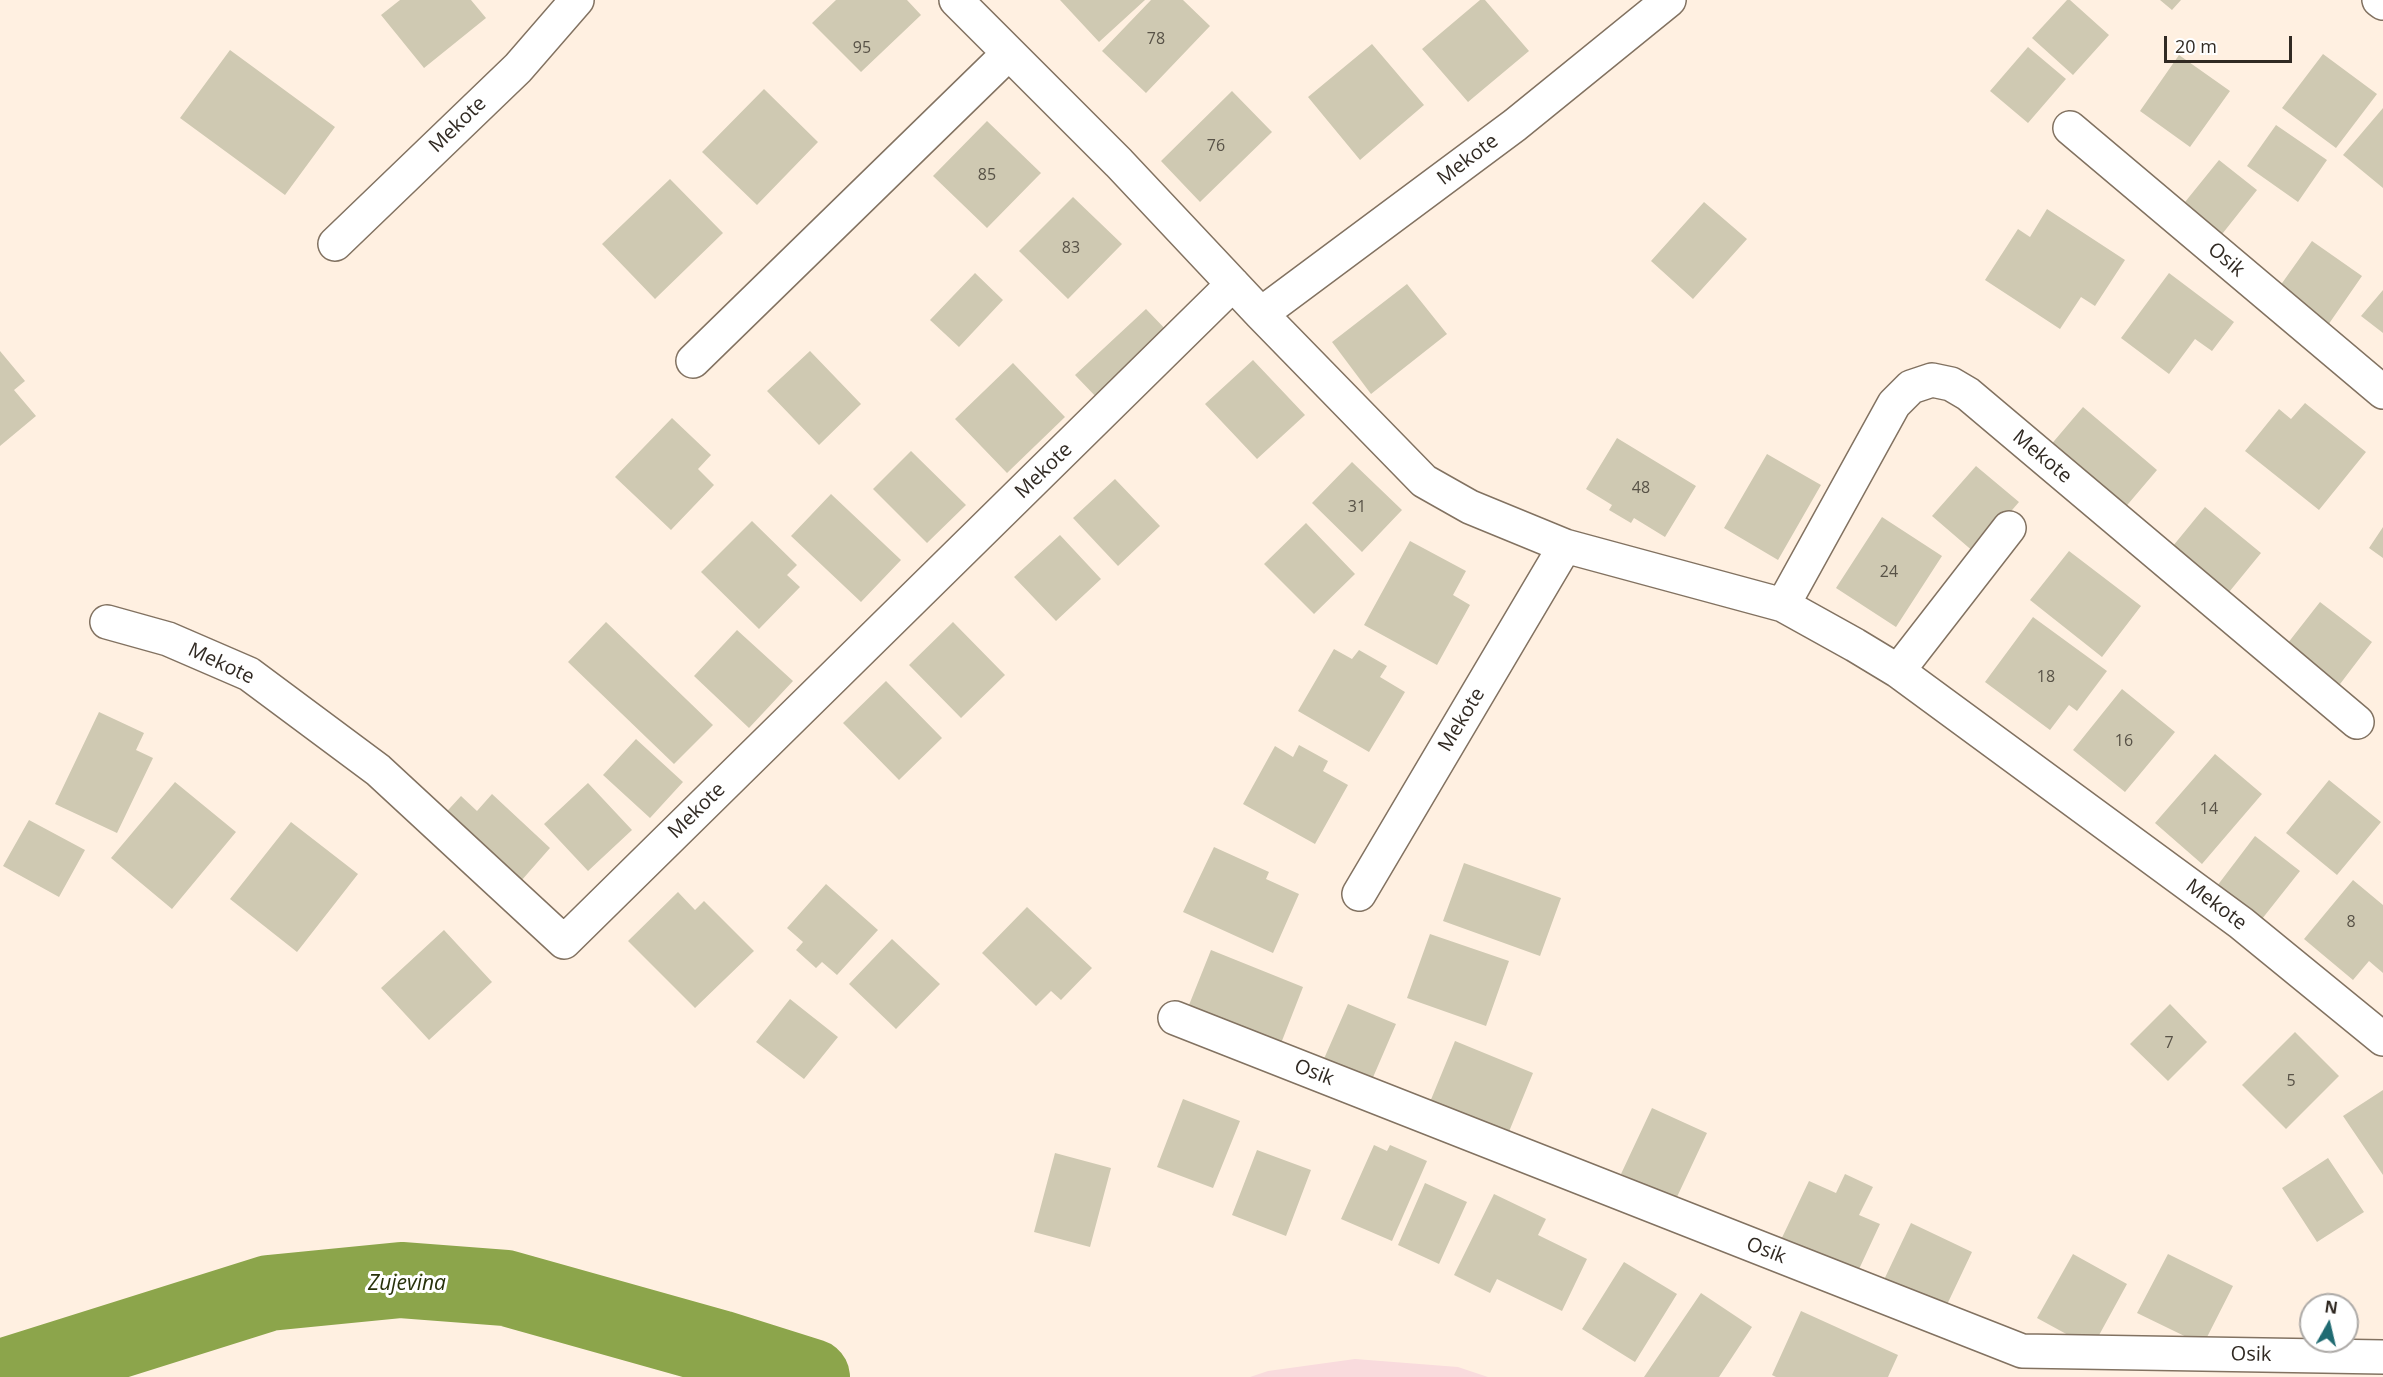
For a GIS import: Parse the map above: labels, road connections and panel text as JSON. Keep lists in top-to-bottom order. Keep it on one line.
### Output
{"streets":{"street":["Mekote","Osik"]},"water":["Zujevina"],"house_numbers":["78","95","76","85","83","48","31","24","18","16","14","8","7","5"],"scale_bar":"20 m","north":"top"}
